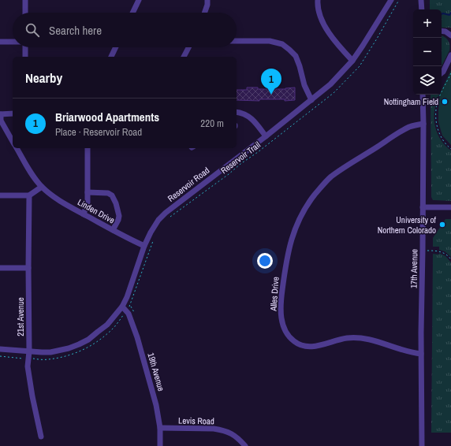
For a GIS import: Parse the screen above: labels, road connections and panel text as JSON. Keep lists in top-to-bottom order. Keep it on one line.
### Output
{"streets":{"street":["Reservoir Road","Linden Drive","17th Avenue","Alles Drive","21st Avenue","19th Avenue","Levis Road"],"path":["Reservoir Trail"]},"crossings":[["Reservoir Road","Linden Drive"],["Reservoir Road","21st Avenue"],["Reservoir Road","19th Avenue"],["17th Avenue","Alles Drive"],["19th Avenue","Levis Road"]],"places":["Nottingham Field","University of Northern Colorado"],"page":{"map_buttons":["+","−"],"search":"Search here","heading":"Nearby","pins":"1","list":[{"mark":"1","name":"Briarwood Apartments","note":"Place · Reservoir Road","value":"220 m"}]}}
